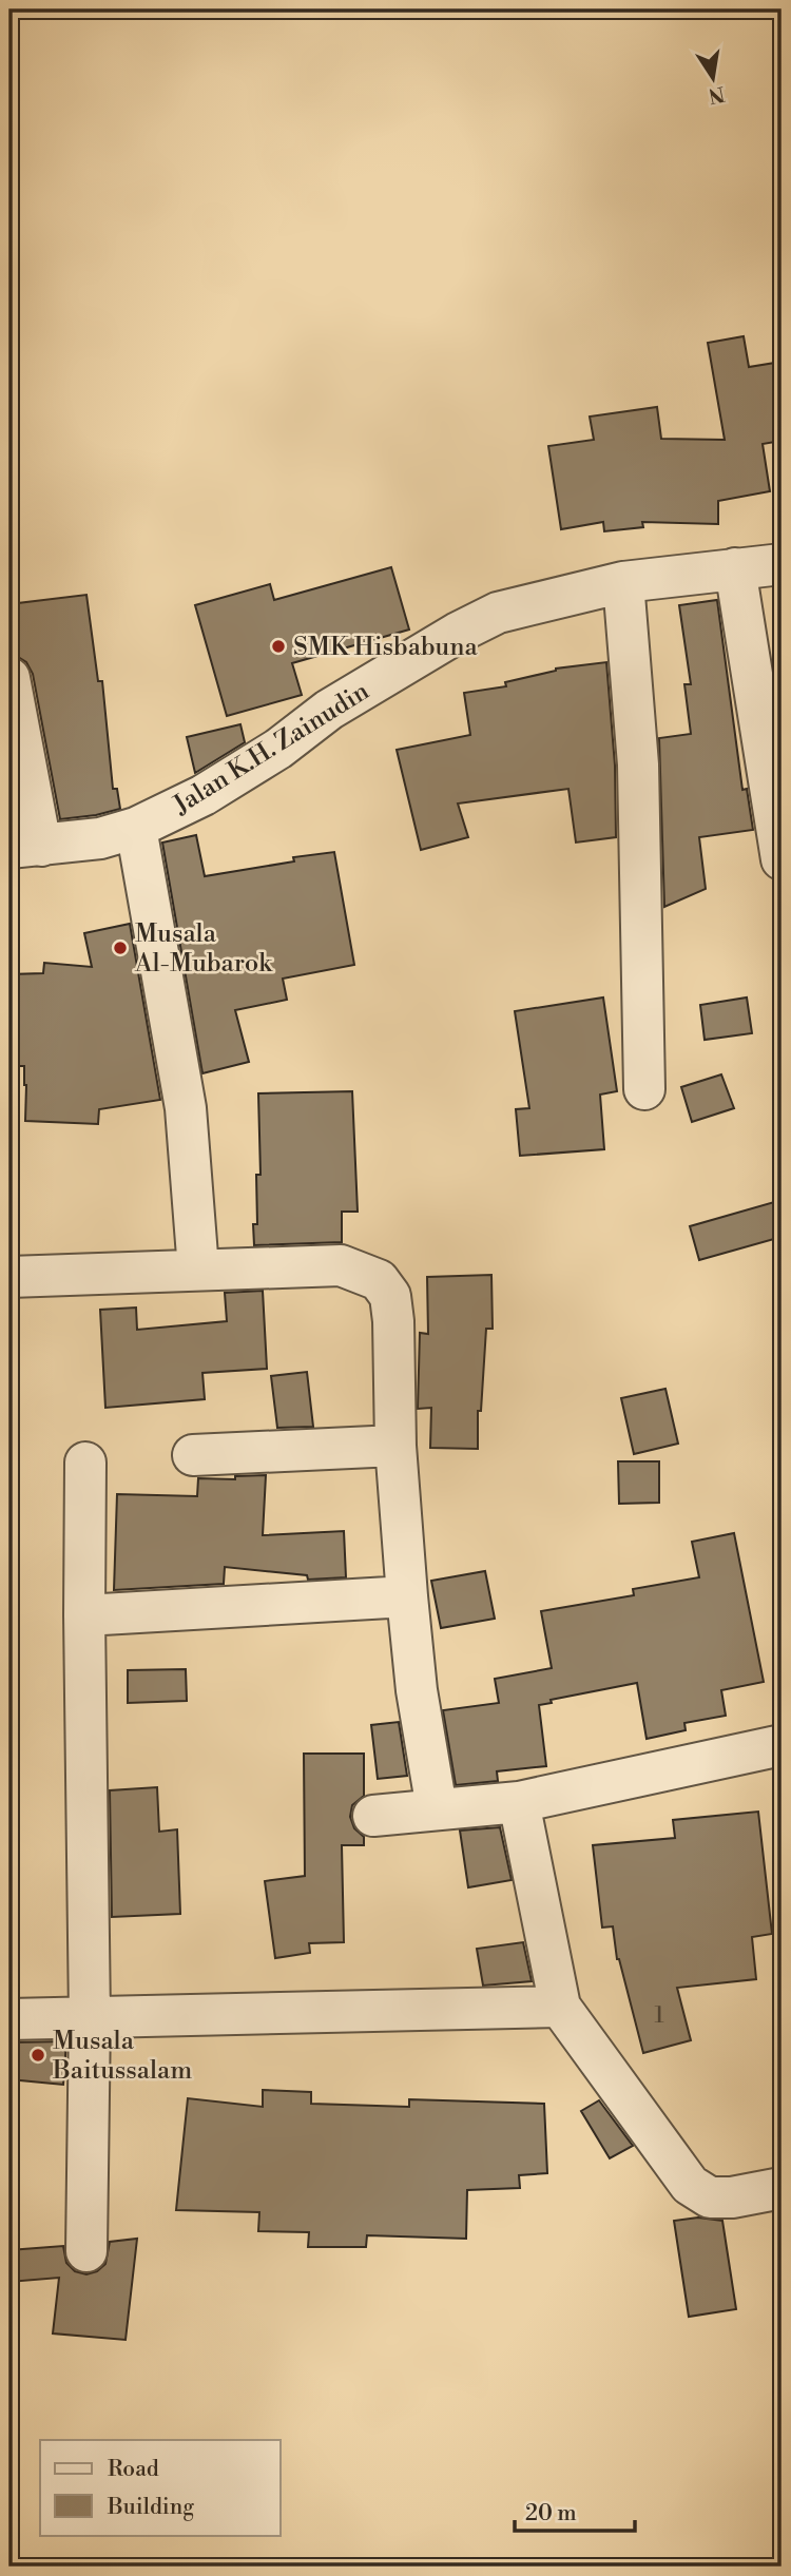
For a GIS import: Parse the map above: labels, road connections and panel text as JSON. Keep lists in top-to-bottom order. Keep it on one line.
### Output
{"streets":{"street":["Jalan K.H. Zainudin"]},"places":["SMK Hisbabuna","Musala Al-Mubarok","Musala Baitussalam"],"house_numbers":["1"],"legend":["Road","Building"],"scale_bar":"20 m","north":"bottom"}
